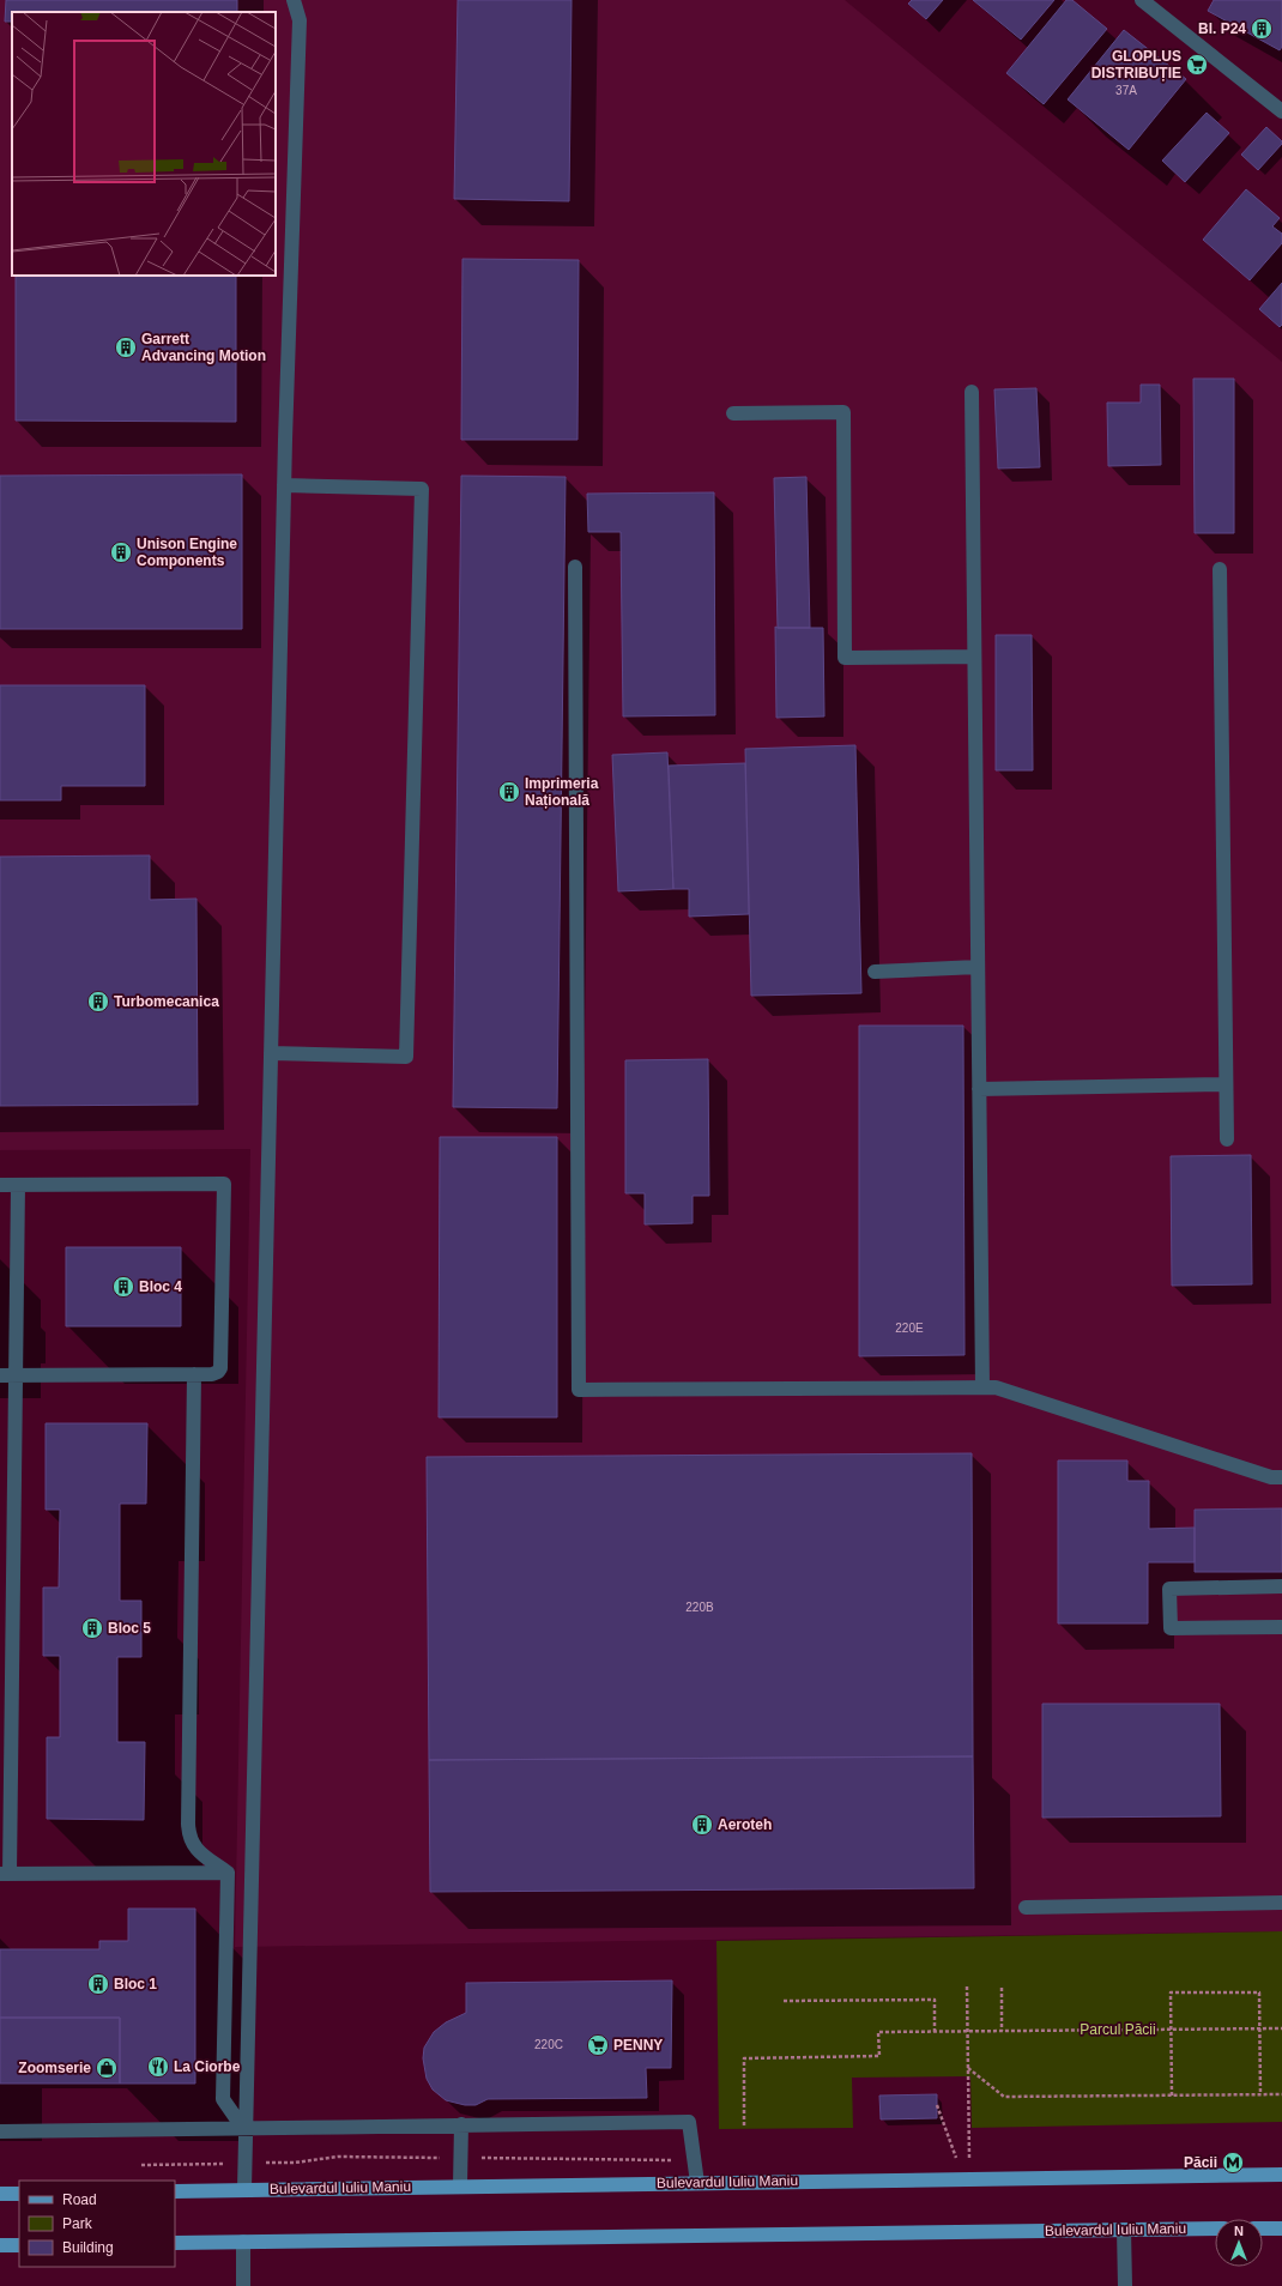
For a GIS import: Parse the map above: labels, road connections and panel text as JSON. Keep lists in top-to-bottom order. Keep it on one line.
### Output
{"streets":{"main road":["Bulevardul Iuliu Maniu"]},"parks":["Parcul Păcii"],"places":{"building":["Bl. P24","Garrett Advancing Motion","Unison Engine Components","Imprimeria Națională","Turbomecanica","Bloc 4","Bloc 5","Aeroteh","Bloc 1"],"supermarket":["GLOPLUS DISTRIBUȚIE","PENNY"],"restaurant":["La Ciorbe"],"shop":["Zoomserie"],"metro station":["Păcii"]},"house_numbers":["37A","220E","220B","220C"],"legend":["Road","Park","Building"],"north":"top"}
